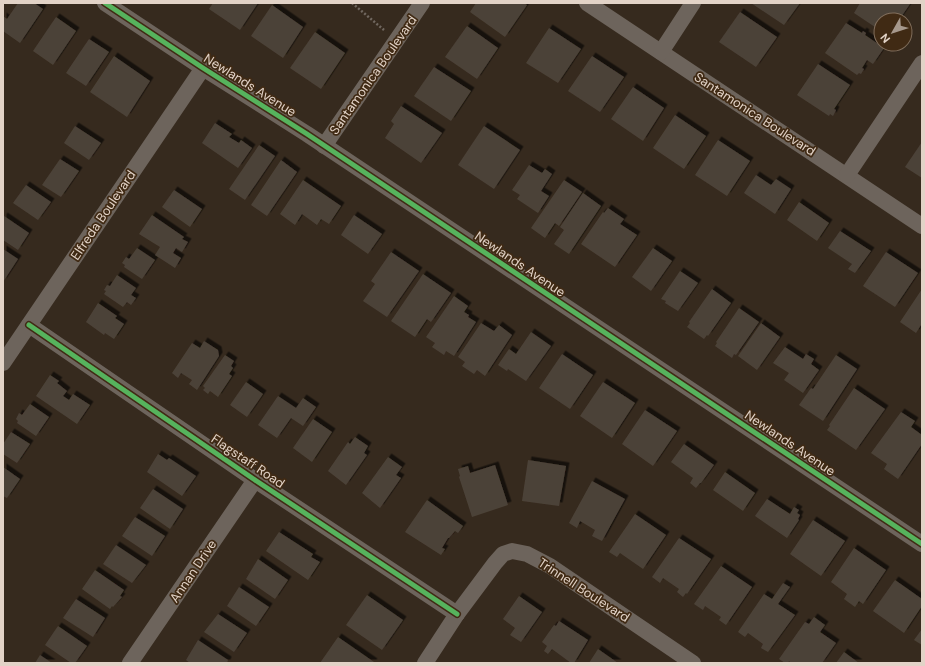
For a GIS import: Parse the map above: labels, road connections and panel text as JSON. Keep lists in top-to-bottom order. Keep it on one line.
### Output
{"streets":{"street":["Santamonica Boulevard","Newlands Avenue","Elfreda Boulevard","Flagstaff Road","Annan Drive","Trinnell Boulevard"]},"crossings":[["Santamonica Boulevard","Newlands Avenue"],["Newlands Avenue","Elfreda Boulevard"],["Elfreda Boulevard","Flagstaff Road"],["Flagstaff Road","Annan Drive"],["Flagstaff Road","Trinnell Boulevard"]],"north":"bottom left"}
